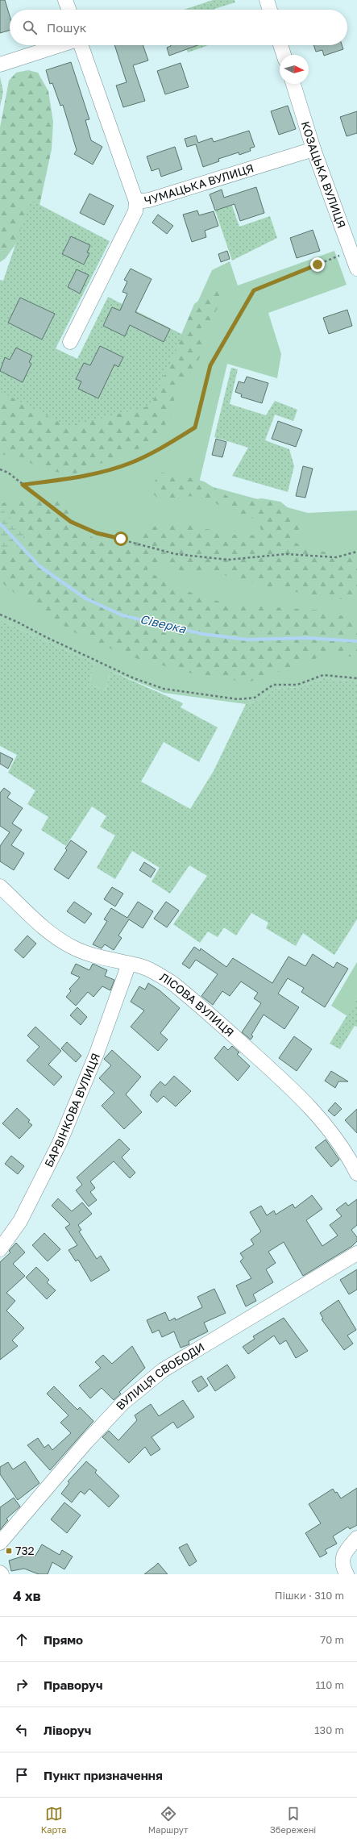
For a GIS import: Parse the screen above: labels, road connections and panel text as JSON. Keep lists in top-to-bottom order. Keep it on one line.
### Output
{"streets":{"street":["КОЗАЦЬКА ВУЛИЦЯ","ЧУМАЦЬКА ВУЛИЦЯ","ЛІСОВА ВУЛИЦЯ","БАРВІНКОВА ВУЛИЦЯ","ВУЛИЦЯ СВОБОДИ"]},"crossings":[["КОЗАЦЬКА ВУЛИЦЯ","ЧУМАЦЬКА ВУЛИЦЯ"],["ЛІСОВА ВУЛИЦЯ","БАРВІНКОВА ВУЛИЦЯ"]],"water":["Сіверка"],"places":{"transit":["732"]},"north":"right","page":{"search":"Пошук","heading":["4 хв","Пішки · 310 m"],"list":[["Прямо","70 m"],["Праворуч","110 m"],["Ліворуч","130 m"],"Пункт призначення"],"nav":["Карта","Маршрут","Збережені"]}}
